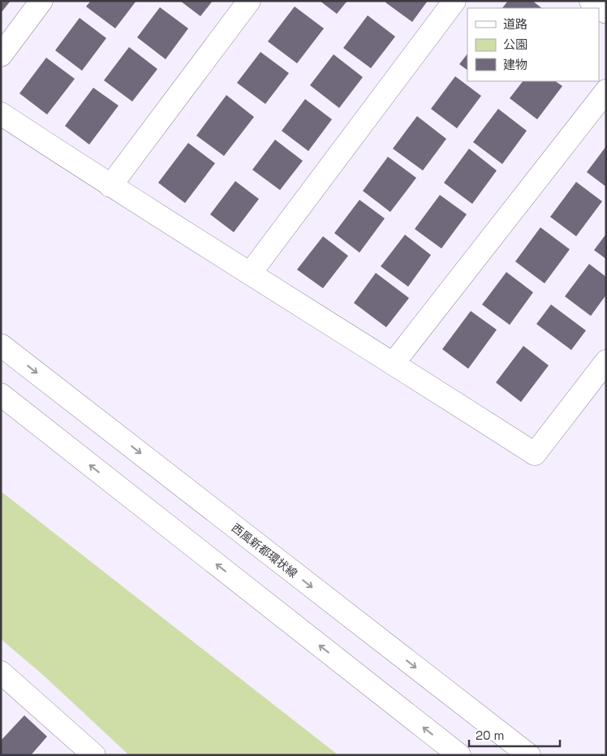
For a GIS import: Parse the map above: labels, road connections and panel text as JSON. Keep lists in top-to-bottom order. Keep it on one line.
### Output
{"streets":{"street":["西風新都環状線"]},"legend":["道路","公園","建物"],"scale_bar":"20 m"}
